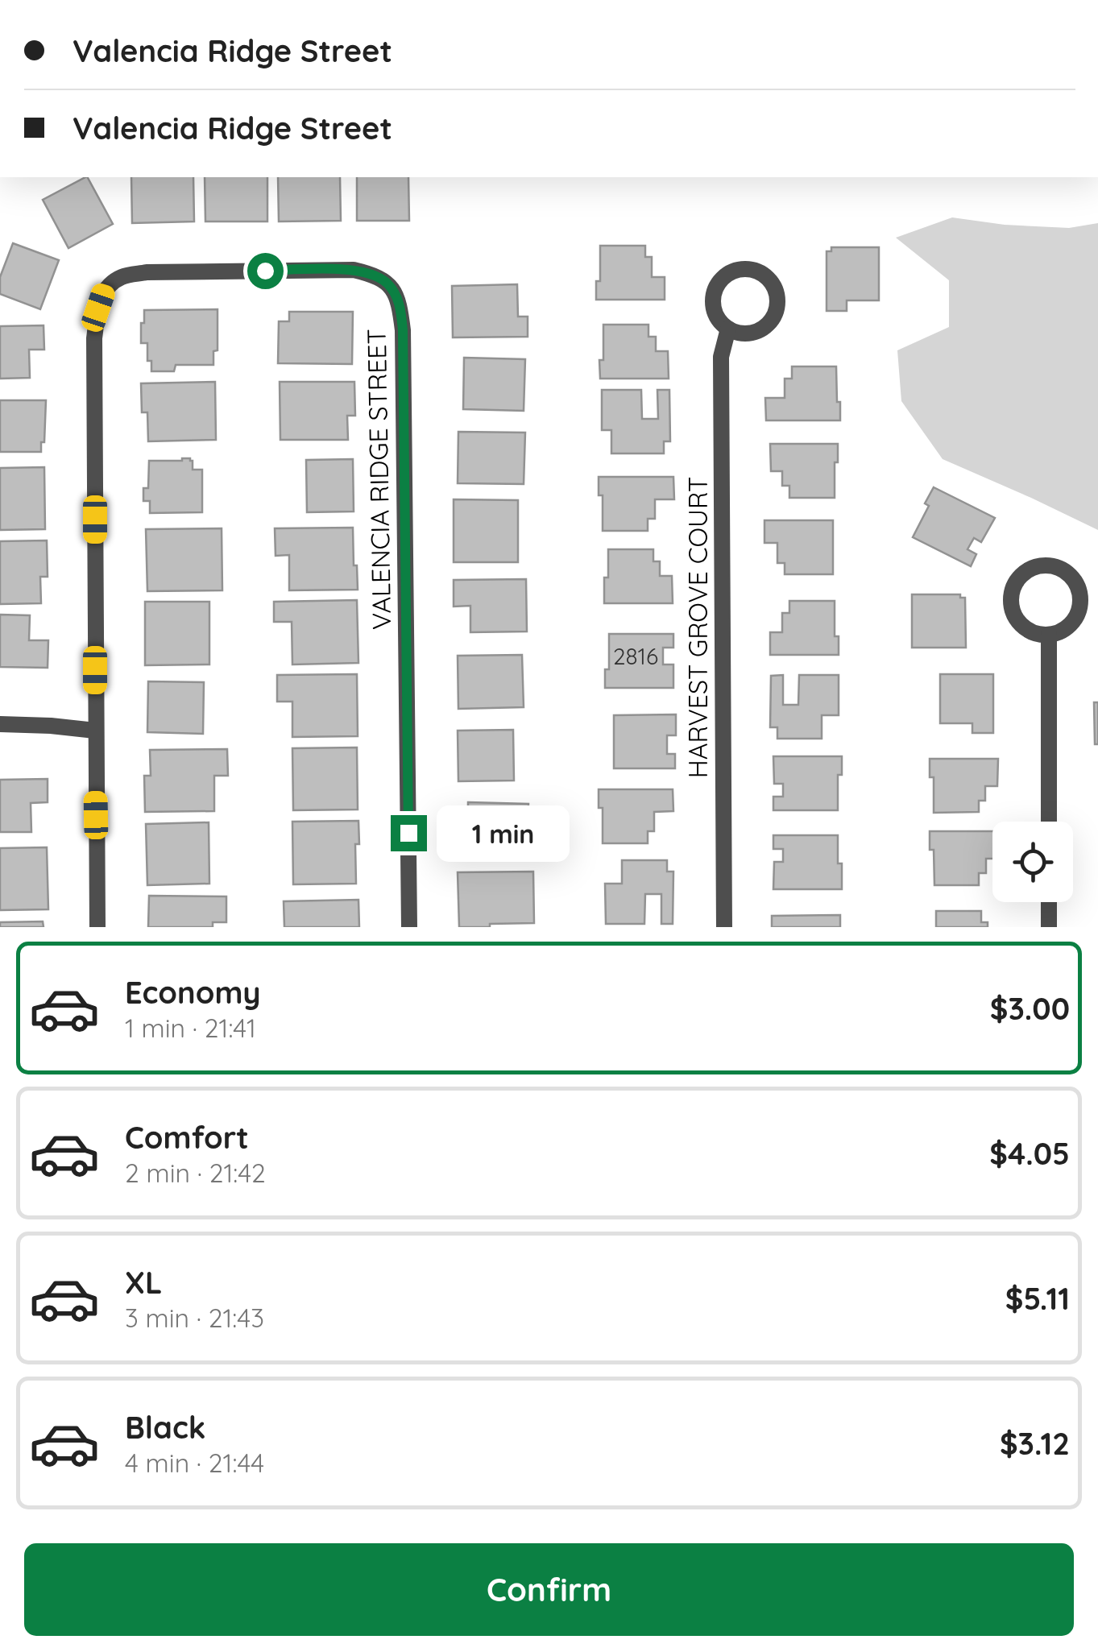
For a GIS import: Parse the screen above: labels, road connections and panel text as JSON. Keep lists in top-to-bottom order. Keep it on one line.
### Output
{"streets":{"street":["VALENCIA RIDGE STREET","HARVEST GROVE COURT"]},"house_numbers":["2816"],"page":{"banner":["Valencia Ridge Street","Valencia Ridge Street"],"bubble":"1 min","list":[{"name":"Economy","note":"1 min · 21:41","value":"$3.00"},{"name":"Comfort","note":"2 min · 21:42","value":"$4.05"},{"name":"XL","note":"3 min · 21:43","value":"$5.11"},{"name":"Black","note":"4 min · 21:44","value":"$3.12"}],"buttons":"Confirm"}}
